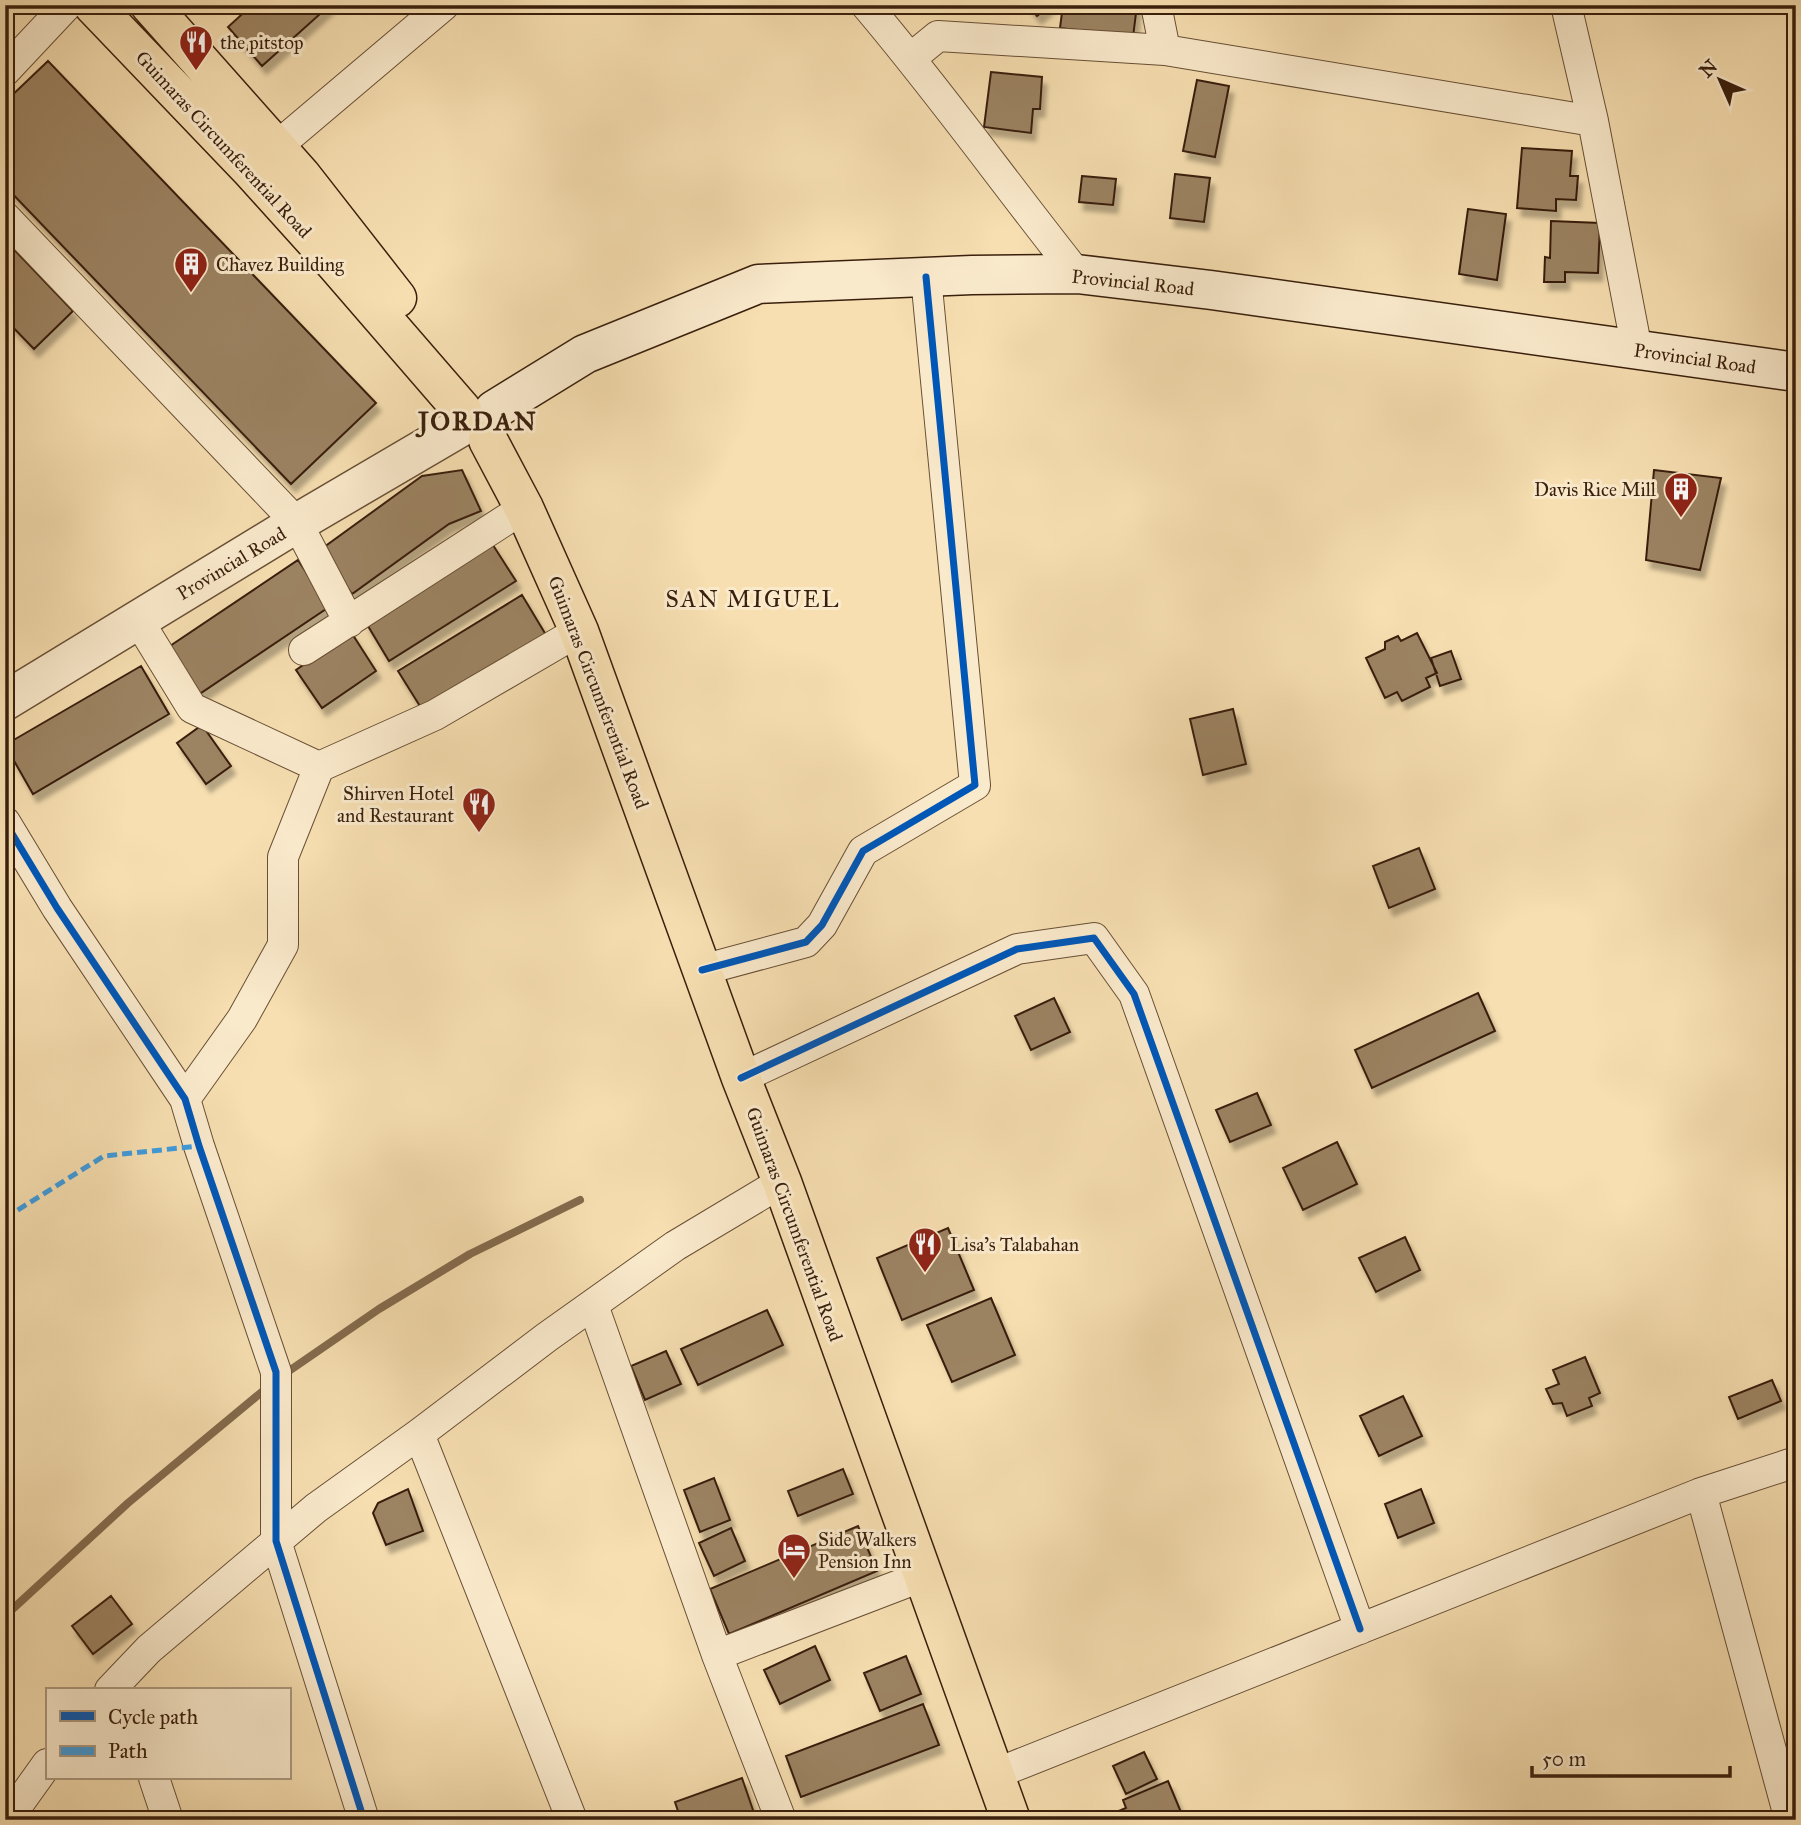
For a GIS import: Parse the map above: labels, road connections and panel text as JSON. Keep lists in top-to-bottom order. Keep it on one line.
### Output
{"streets":{"main road":["Guimaras Circumferential Road","Provincial Road"]},"crossings":[["Guimaras Circumferential Road","Provincial Road"]],"districts":["JORDAN","SAN MIGUEL"],"places":{"restaurant":["the pitstop","Shirven Hotel and Restaurant","Lisa's Talabahan"],"building":["Chavez Building","Davis Rice Mill"],"hotel":["Side Walkers Pension Inn"]},"legend":["Cycle path","Path"],"scale_bar":"50 m","north":"top left"}
